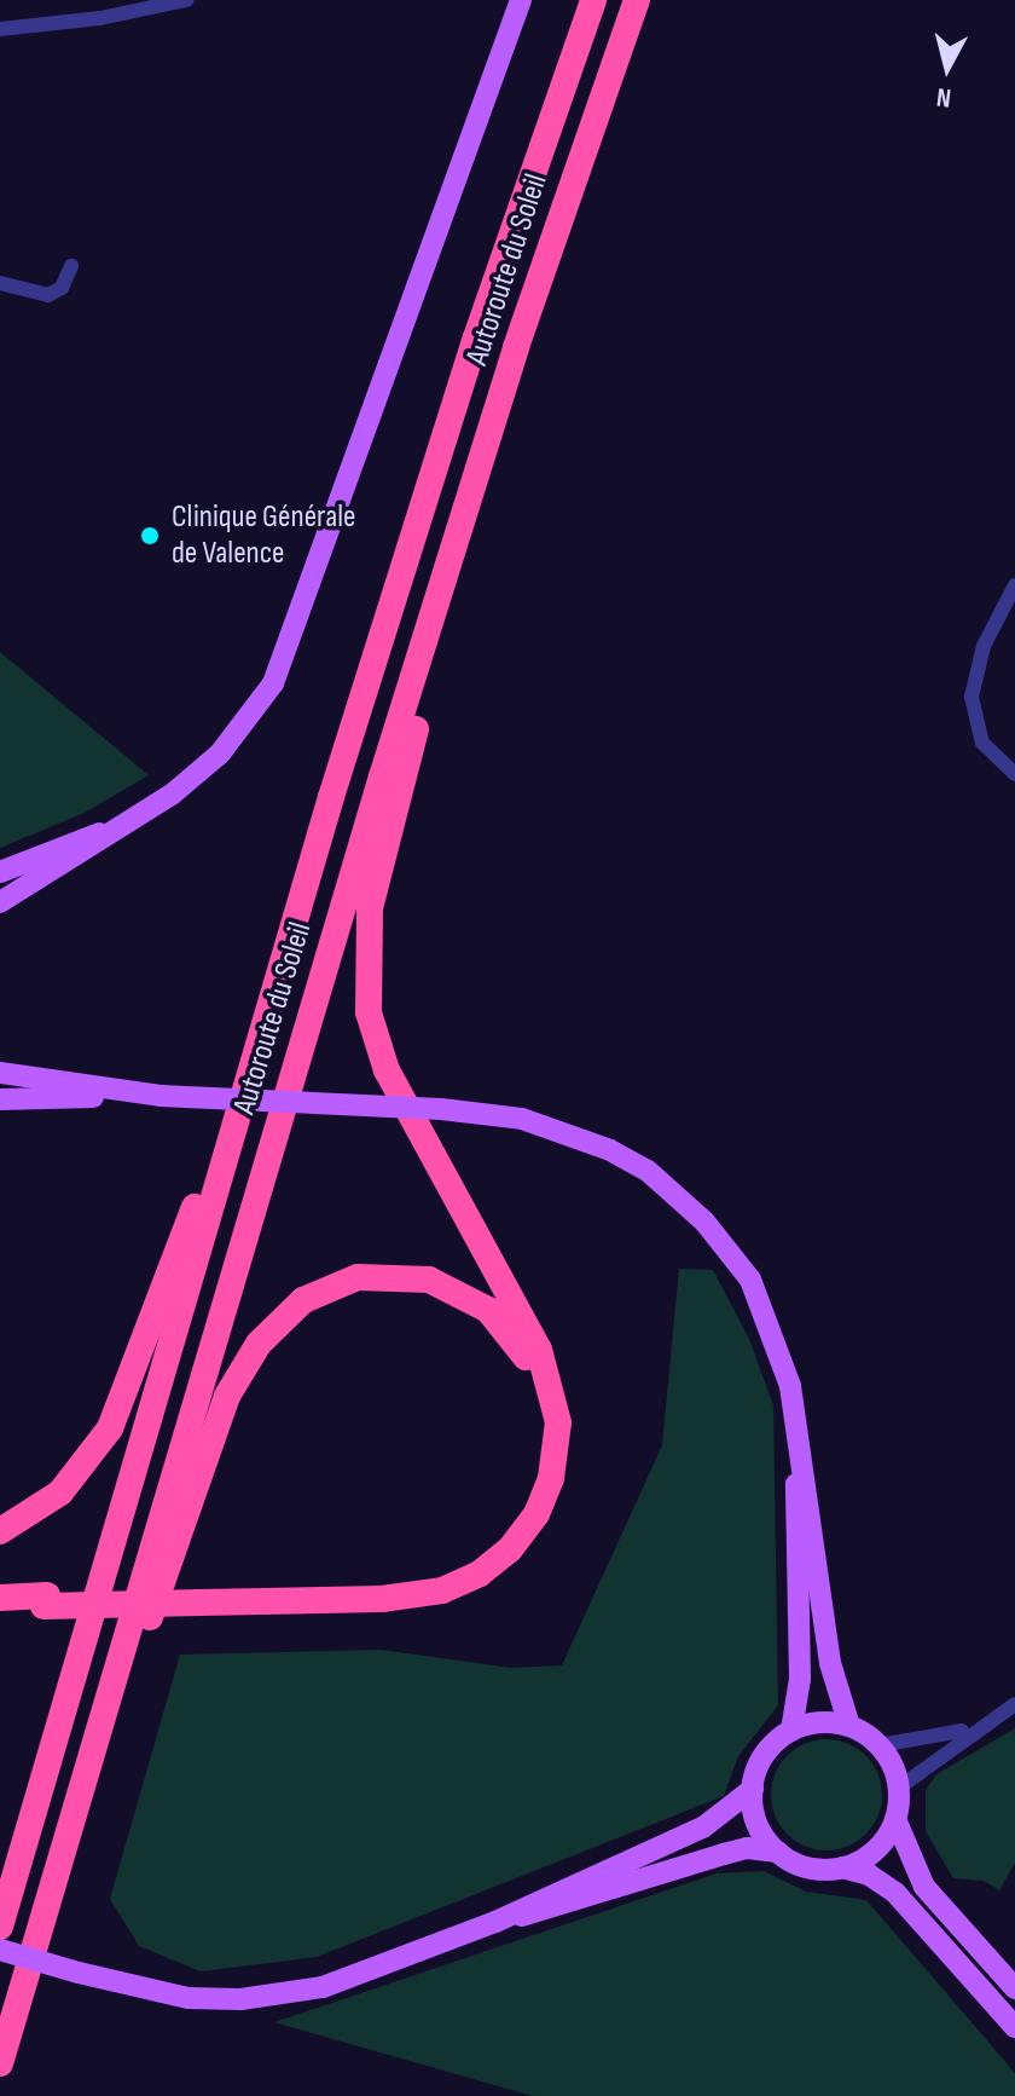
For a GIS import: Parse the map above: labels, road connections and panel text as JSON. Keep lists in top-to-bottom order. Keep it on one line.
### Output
{"streets":{"highway":["Autoroute du Soleil"]},"places":["Clinique Générale de Valence"],"north":"bottom"}
